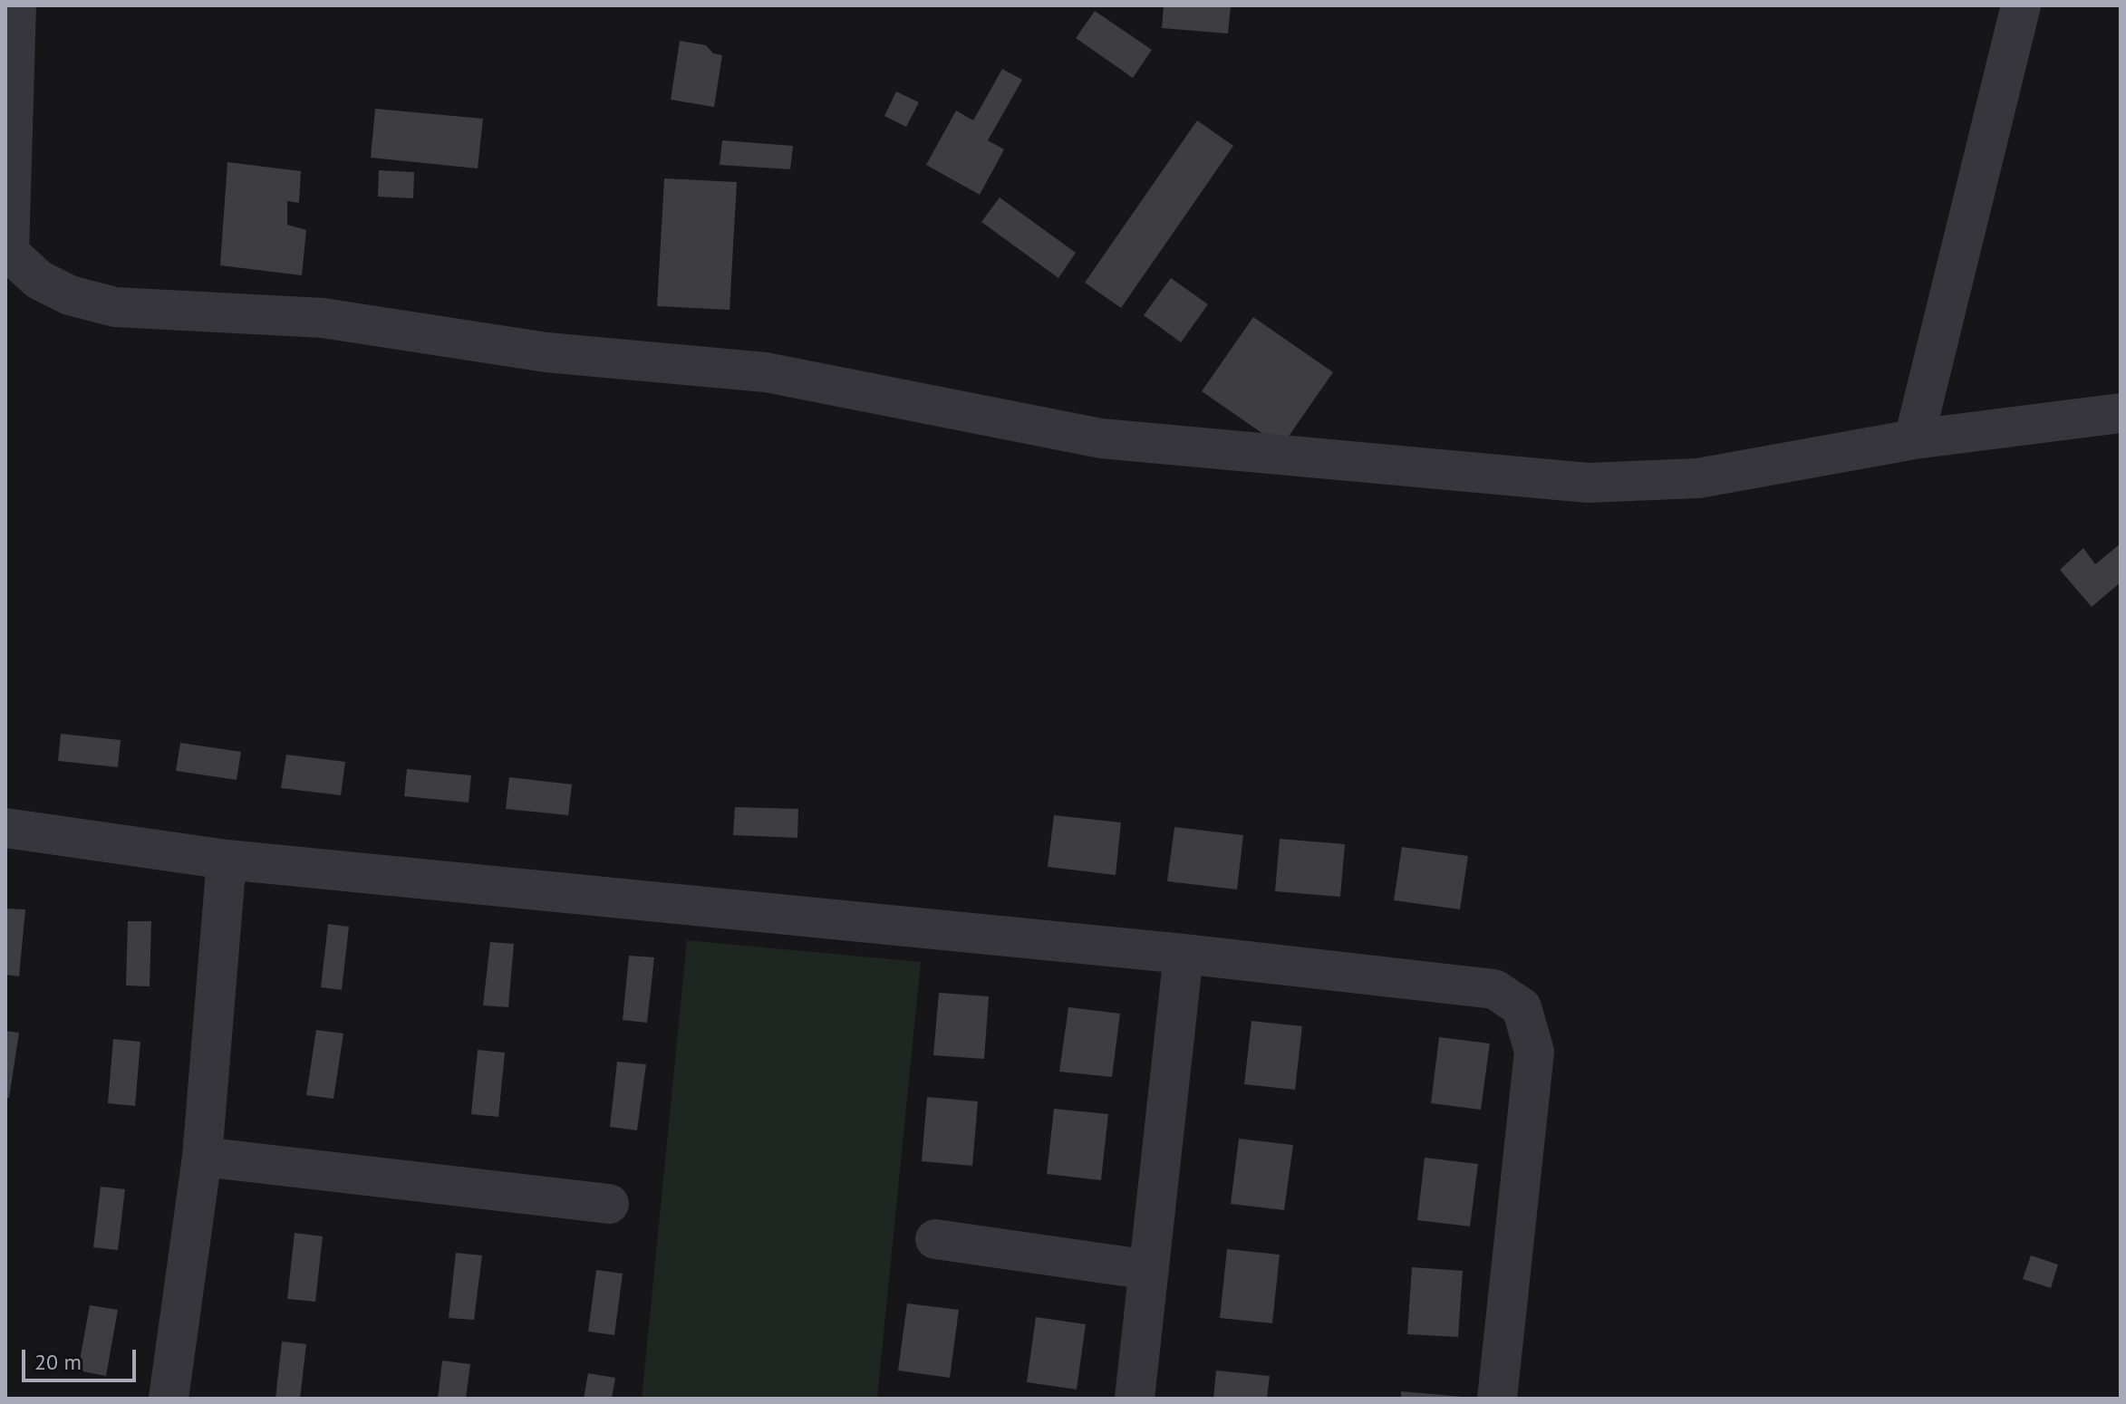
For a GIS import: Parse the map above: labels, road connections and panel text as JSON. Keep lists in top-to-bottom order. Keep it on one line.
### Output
{"scale_bar":"20 m"}
